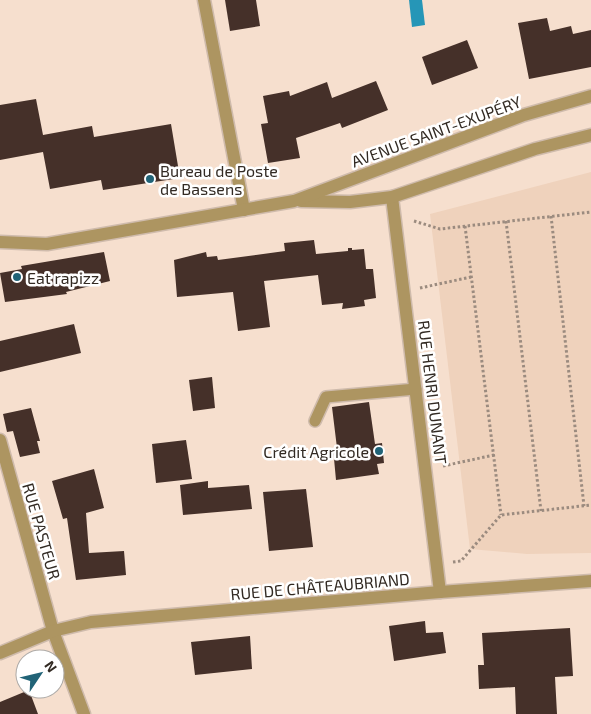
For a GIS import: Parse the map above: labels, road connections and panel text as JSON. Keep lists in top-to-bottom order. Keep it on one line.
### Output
{"streets":{"street":["AVENUE SAINT-EXUPÉRY","RUE HENRI DUNANT","RUE PASTEUR","RUE DE CHÂTEAUBRIAND"]},"crossings":[["AVENUE SAINT-EXUPÉRY","RUE HENRI DUNANT"],["RUE HENRI DUNANT","RUE DE CHÂTEAUBRIAND"],["RUE PASTEUR","RUE DE CHÂTEAUBRIAND"]],"places":["Bureau de Poste de Bassens","Eat rapizz","Crédit Agricole"],"north":"top right"}
